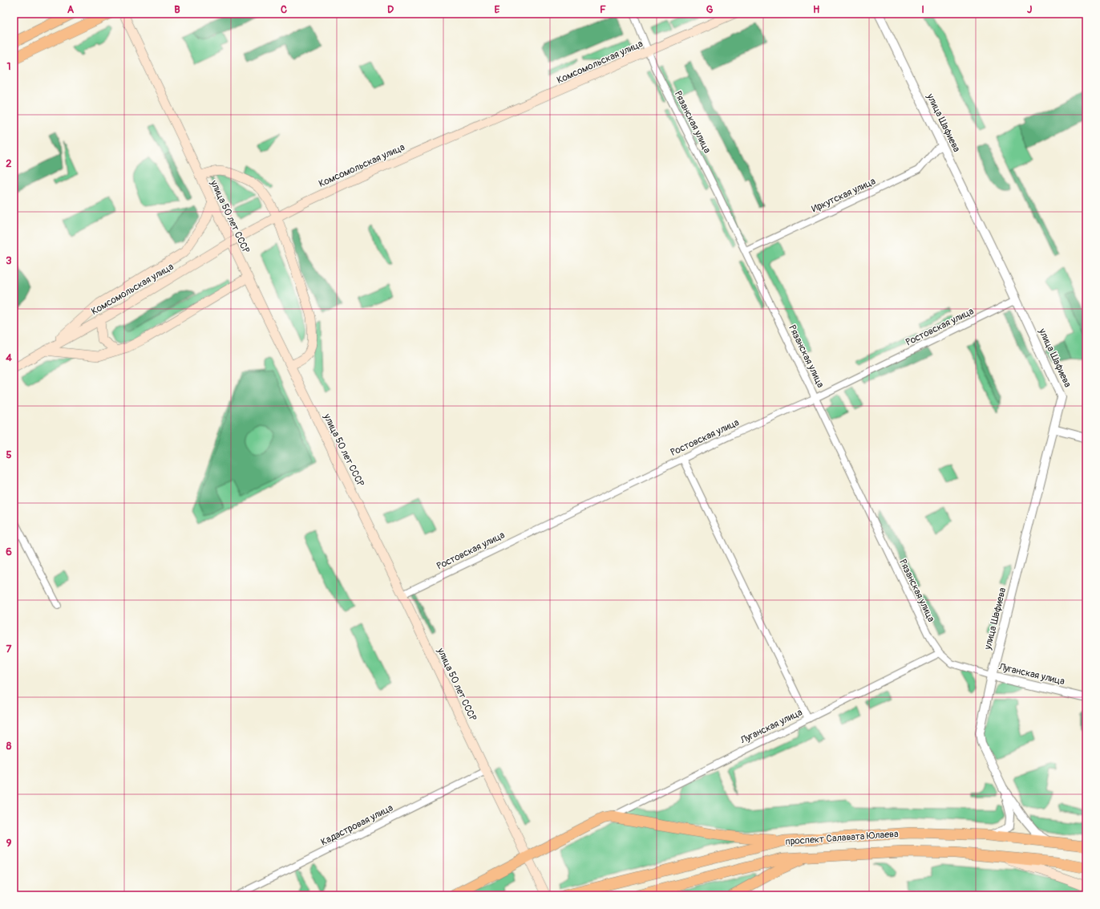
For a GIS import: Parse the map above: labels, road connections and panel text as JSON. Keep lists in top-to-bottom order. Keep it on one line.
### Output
{"streets":{"main road":["Комсомольская улица","улица 50 лет СССР","проспект Салавата Юлаева"],"street":["Рязанская улица","улица Шафиева","Иркутская улица","Ростовская улица","Луганская улица","Кадастровая улица"]},"crossings":[["Комсомольская улица","Рязанская улица"],["Рязанская улица","улица Шафиева"],["Рязанская улица","Иркутская улица"],["Рязанская улица","Ростовская улица"],["Рязанская улица","Луганская улица"],["улица Шафиева","Иркутская улица"],["улица Шафиева","Ростовская улица"],["улица Шафиева","Луганская улица"],["улица Шафиева","проспект Салавата Юлаева"],["улица 50 лет СССР","Ростовская улица"],["улица 50 лет СССР","Кадастровая улица"]],"grid":{"columns":["A","B","C","D","E","F","G","H","I","J"],"rows":["1","2","3","4","5","6","7","8","9"]}}
